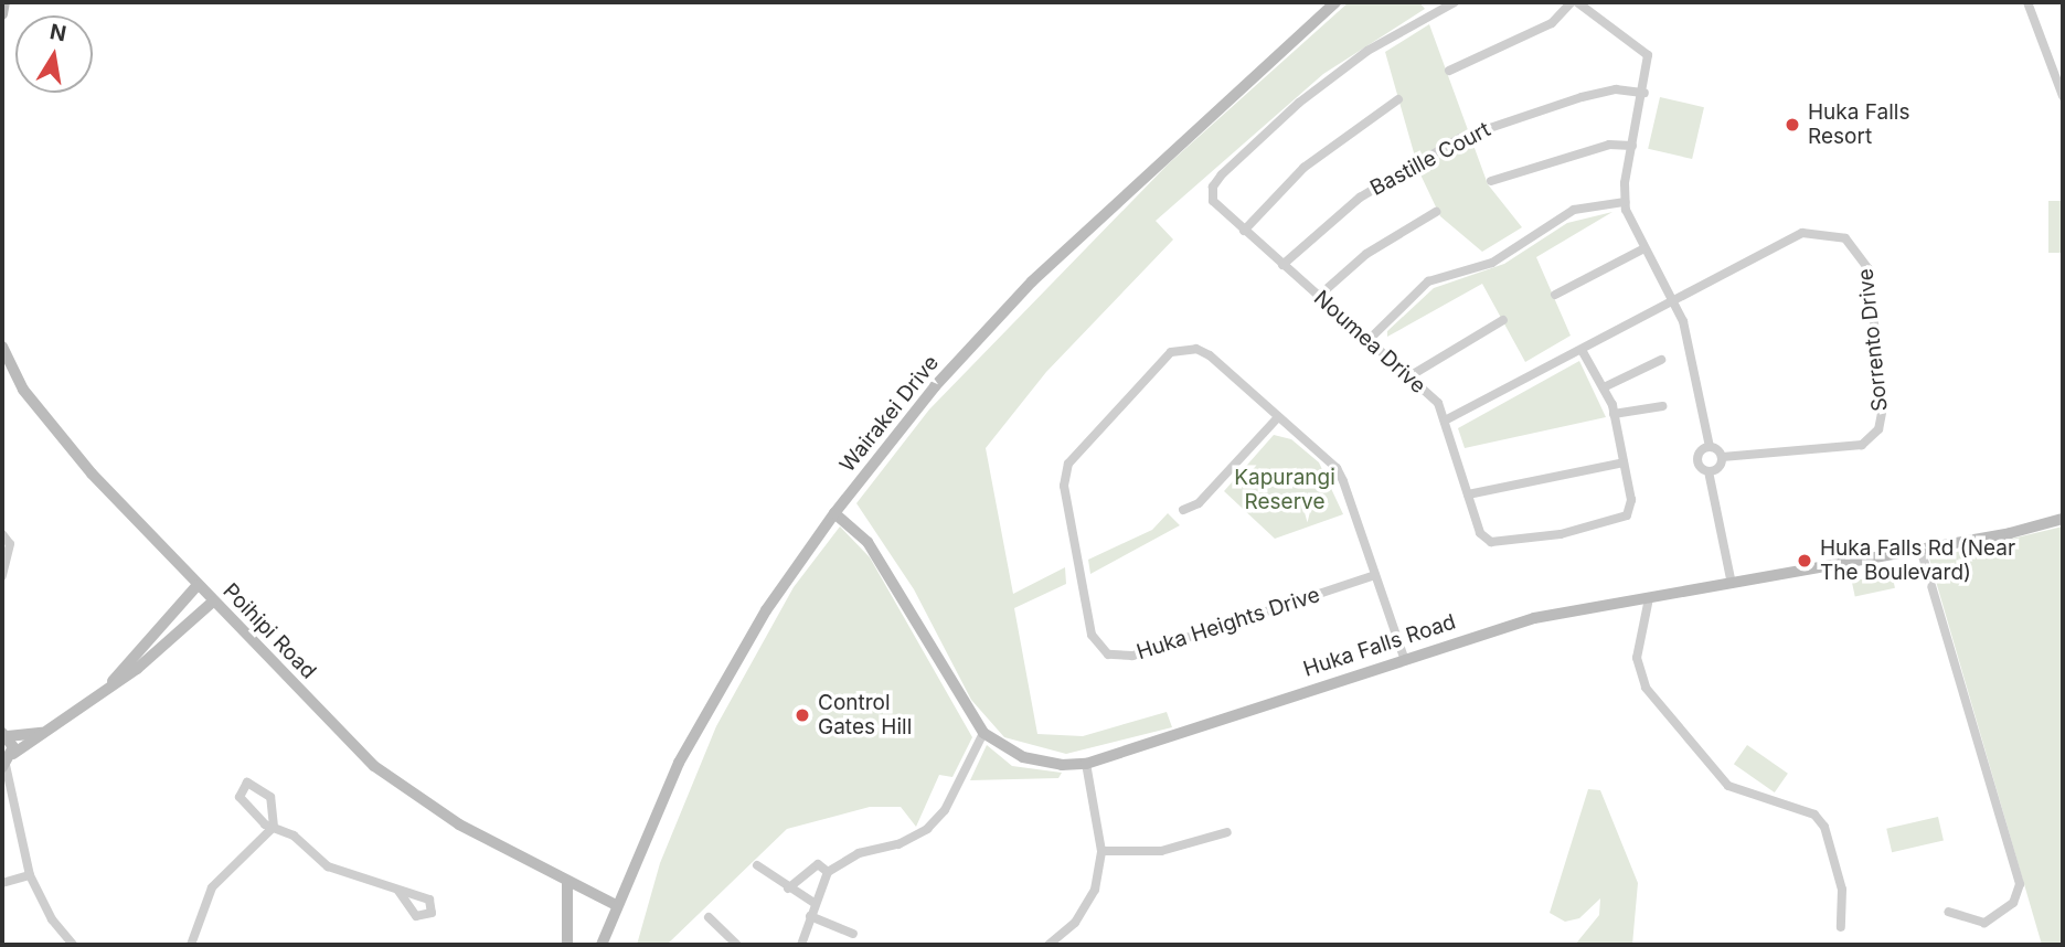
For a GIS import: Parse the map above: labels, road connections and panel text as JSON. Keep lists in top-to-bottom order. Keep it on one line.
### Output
{"streets":{"main road":["Wairakei Drive","Poihipi Road","Huka Falls Road"],"street":["Bastille Court","Sorrento Drive","Noumea Drive","Huka Heights Drive"]},"crossings":[["Bastille Court","Noumea Drive"],["Wairakei Drive","Poihipi Road"],["Wairakei Drive","Huka Falls Road"],["Huka Heights Drive","Huka Falls Road"]],"parks":["Kapurangi Reserve"],"places":["Huka Falls Resort","Huka Falls Rd (Near The Boulevard)","Control Gates Hill"],"north":"top"}
